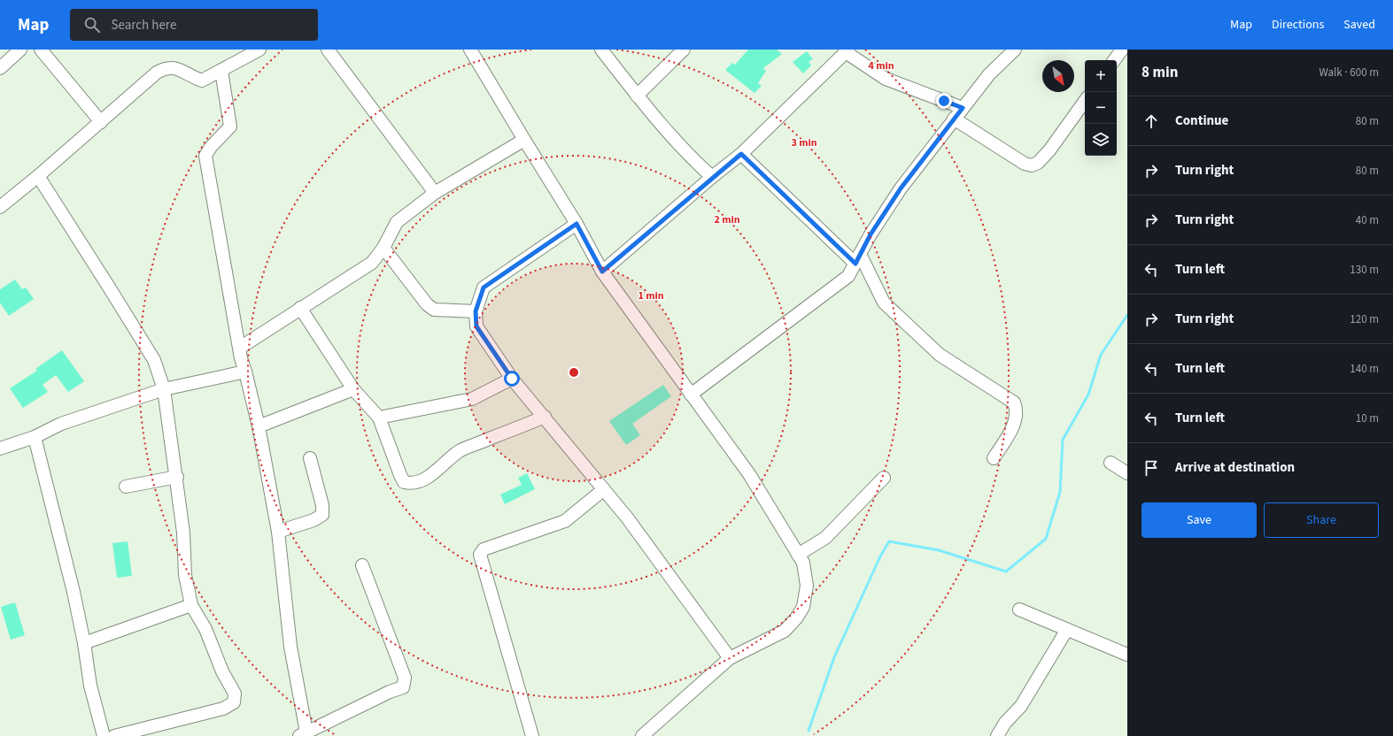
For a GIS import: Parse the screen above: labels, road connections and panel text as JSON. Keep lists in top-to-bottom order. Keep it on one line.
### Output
{"north":"bottom right","page":{"header":"Map","search":"Search here","nav":["Map","Directions","Saved"],"heading":["8 min","Walk · 600 m"],"map_buttons":["+","−"],"list":[["Continue","80 m"],["Turn right","80 m"],["Turn right","40 m"],["Turn left","130 m"],["Turn right","120 m"],["Turn left","140 m"],["Turn left","10 m"],"Arrive at destination"],"buttons":["Save","Share"]},"rings":["4 min","3 min","2 min","1 min"]}
